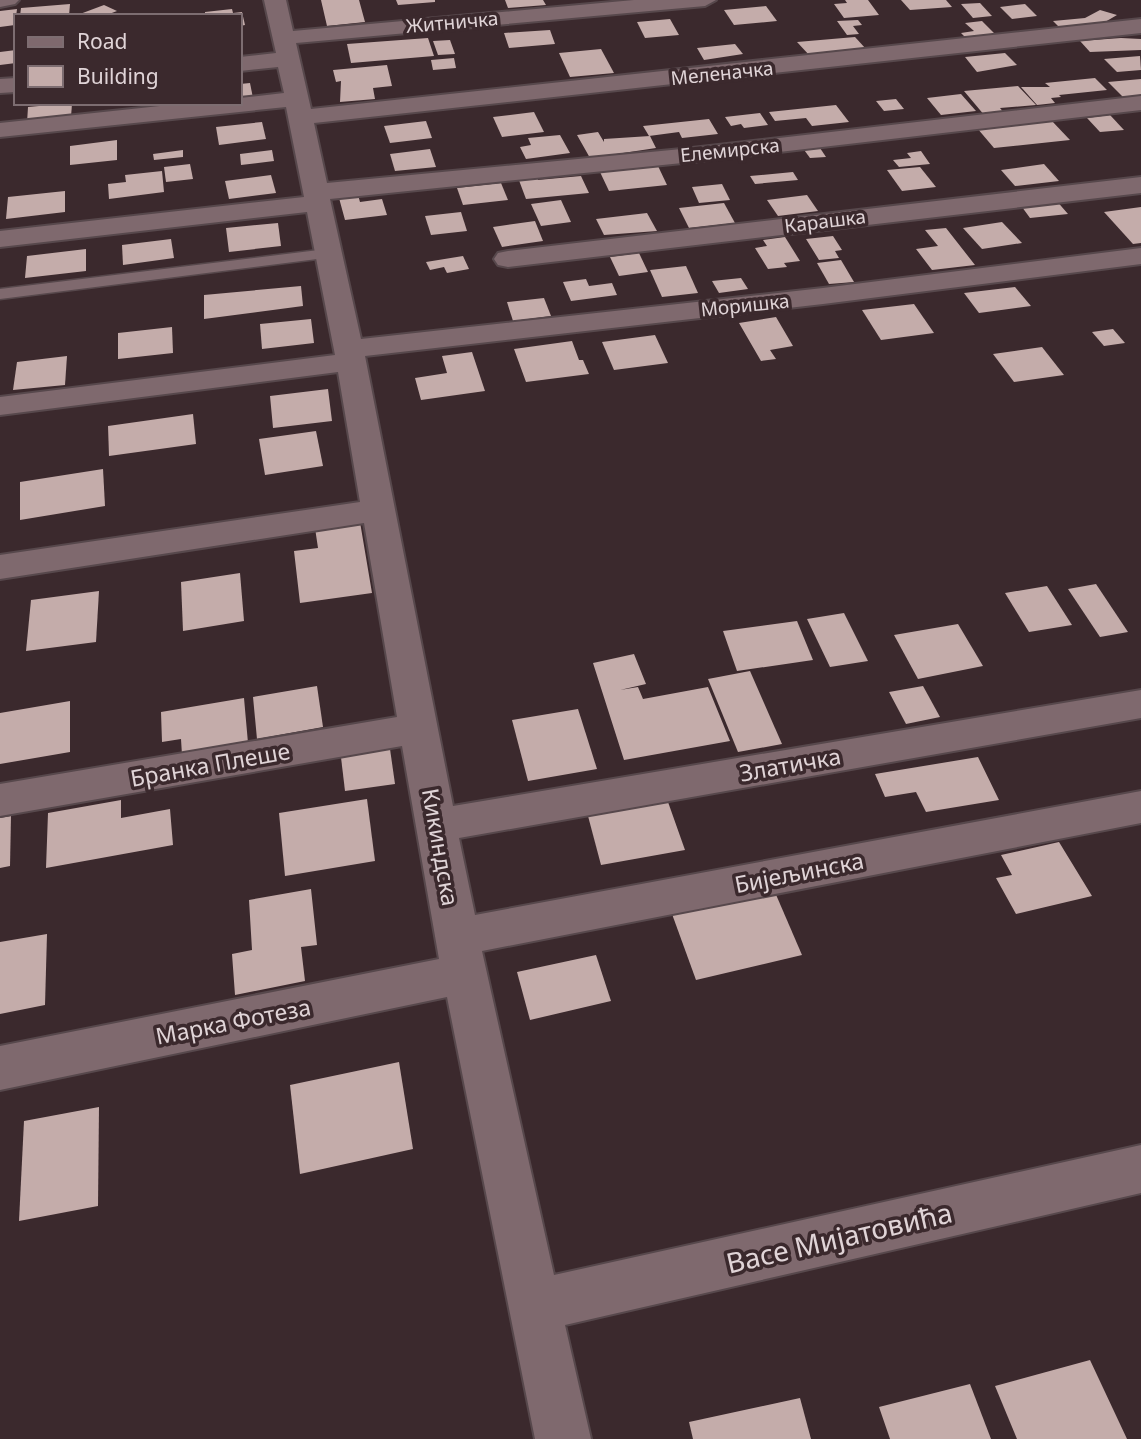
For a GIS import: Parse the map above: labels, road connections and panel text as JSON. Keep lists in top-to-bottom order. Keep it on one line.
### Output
{"streets":{"street":["Житничка","Меленачка","Елемирска","Карашка","Моришка","Бранка Плеше","Златичка","Кикиндска","Бијељинска","Марка Фотеза","Васе Мијатовића"]},"crossings":[["Житничка","Кикиндска"],["Меленачка","Кикиндска"],["Елемирска","Кикиндска"],["Моришка","Кикиндска"],["Бранка Плеше","Кикиндска"],["Златичка","Кикиндска"],["Кикиндска","Бијељинска"],["Кикиндска","Марка Фотеза"],["Кикиндска","Васе Мијатовића"],["Бијељинска","Марка Фотеза"]],"legend":["Road","Building"]}
